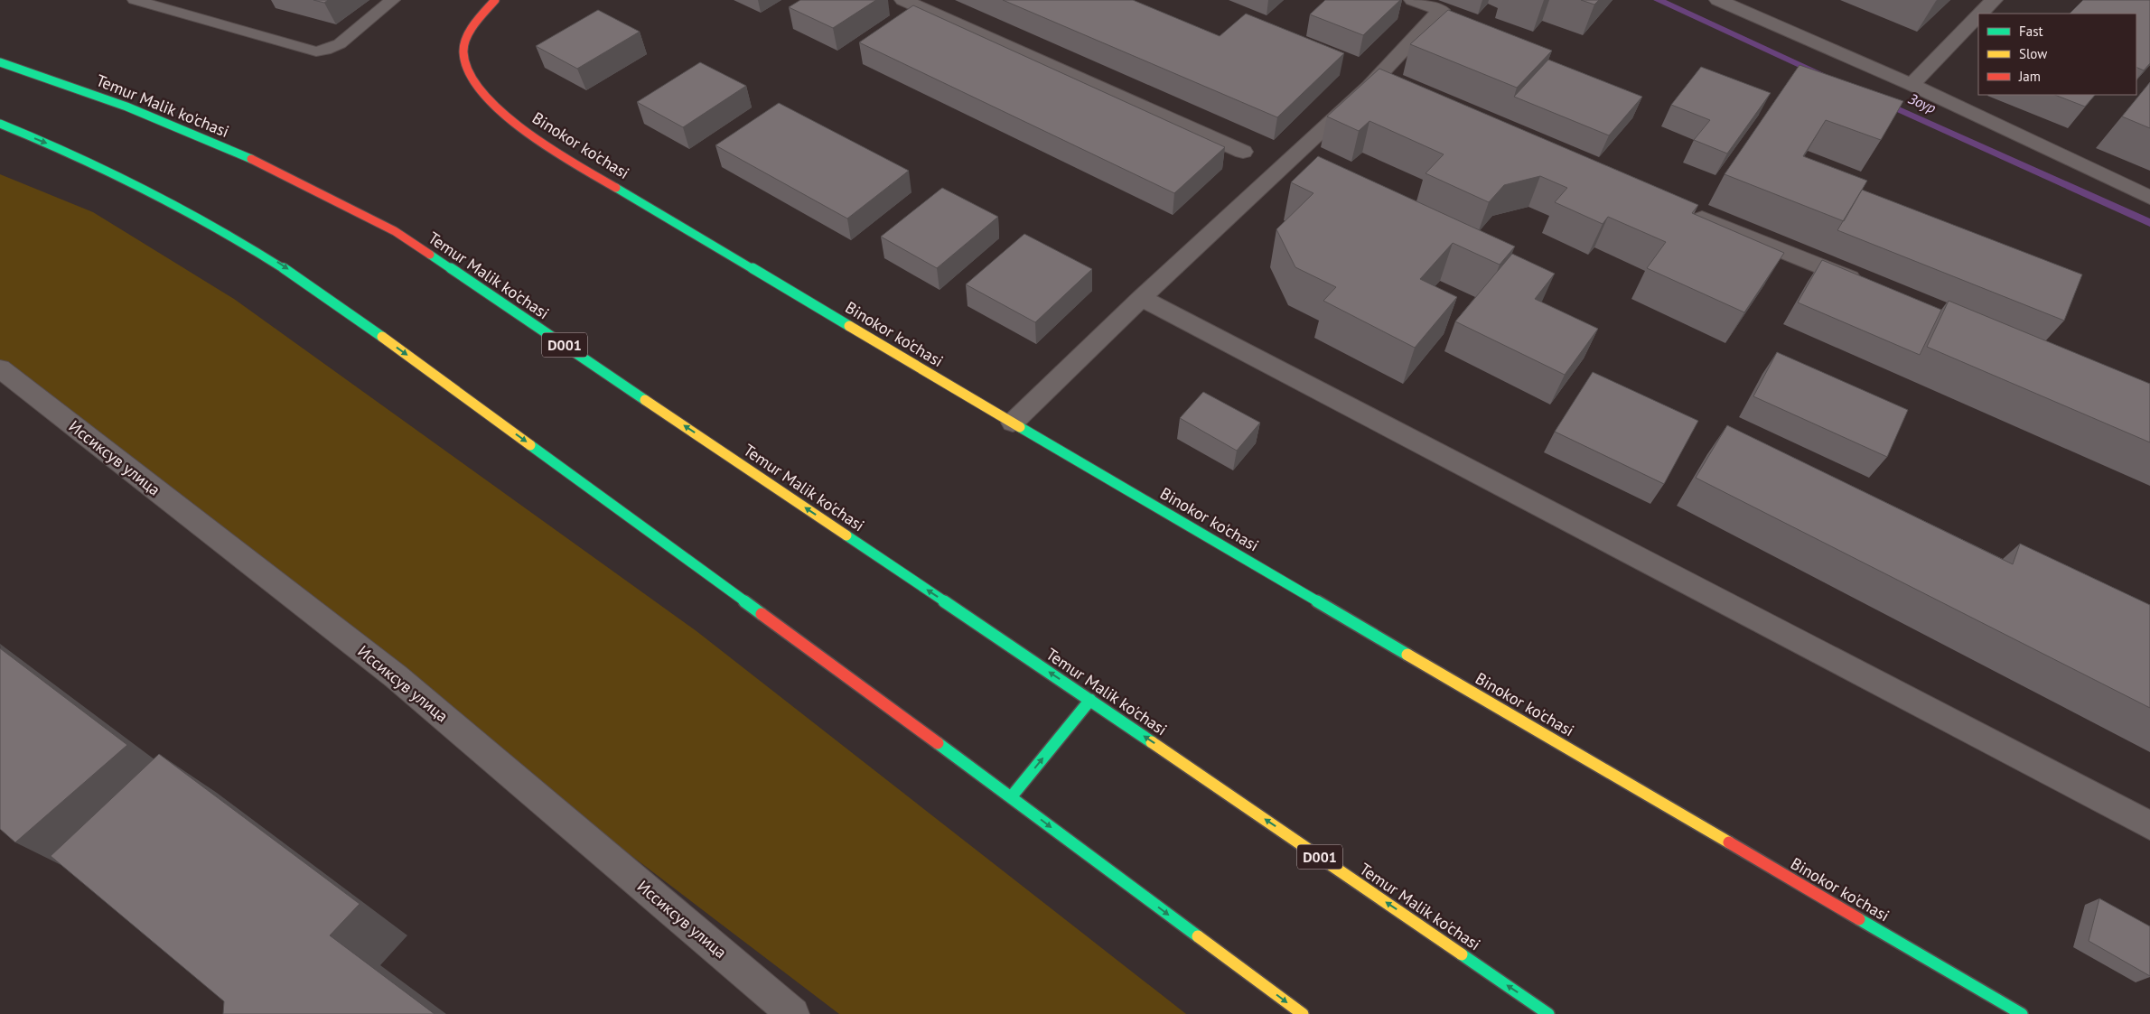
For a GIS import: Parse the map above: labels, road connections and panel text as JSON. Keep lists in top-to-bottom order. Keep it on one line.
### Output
{"streets":{"main road":["Temur Malik ko'chasi","Binokor ko'chasi","D001"],"street":["Иссиксув улица"]},"one_way":["Temur Malik ko'chasi"],"water":["Зоур"],"legend":["Fast","Slow","Jam"]}
